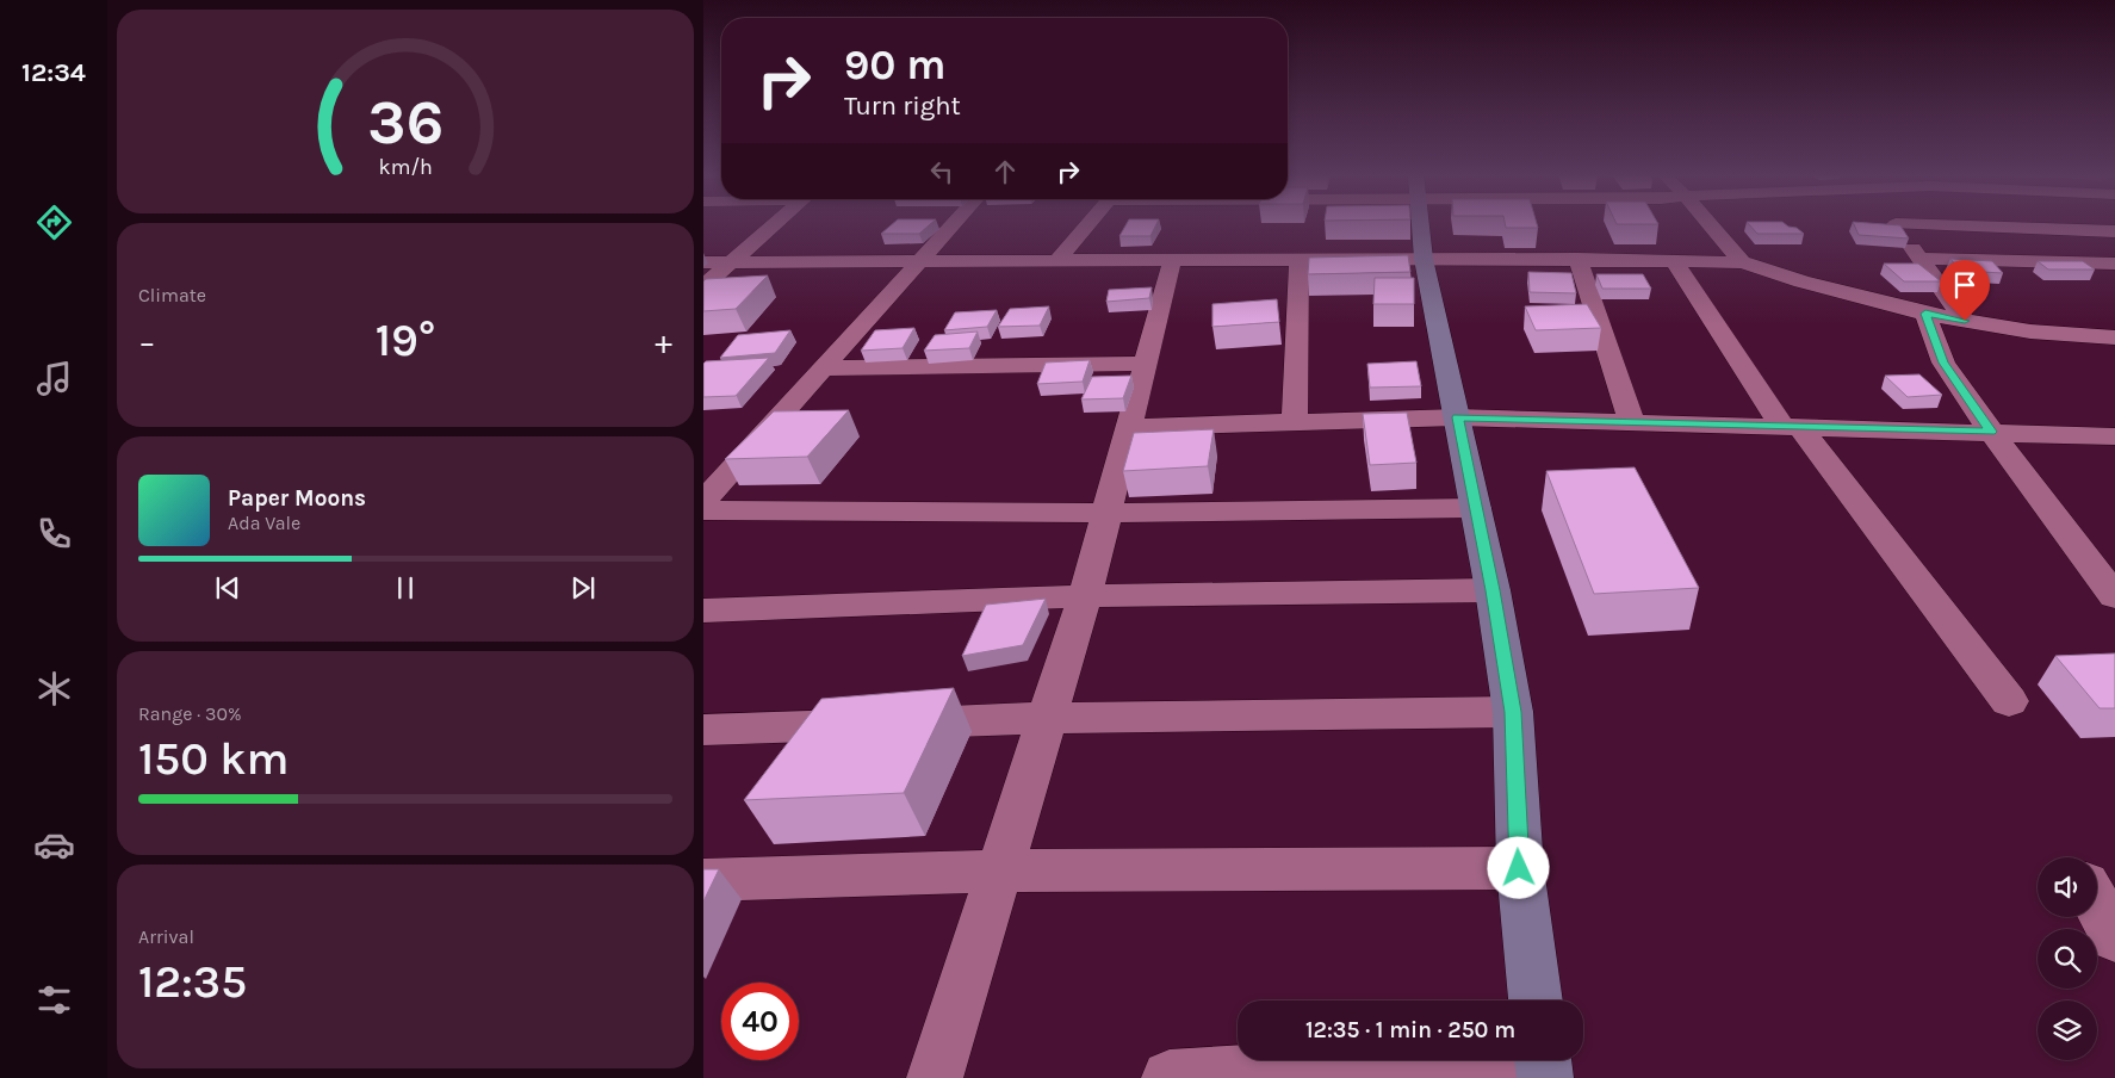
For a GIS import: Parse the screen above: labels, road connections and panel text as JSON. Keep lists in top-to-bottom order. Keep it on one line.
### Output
{"page":{"tabs":"12:34","turn":["90 m","Turn right"],"tile":["Climate",["Range · 30%","150 km"],["Arrival","12:35"]],"heat":["−","19°","+"],"song":["Paper Moons","Ada Vale"],"limit":"40","trip":"12:35 · 1 min · 250 m","gauge":["36","km/h"]}}
